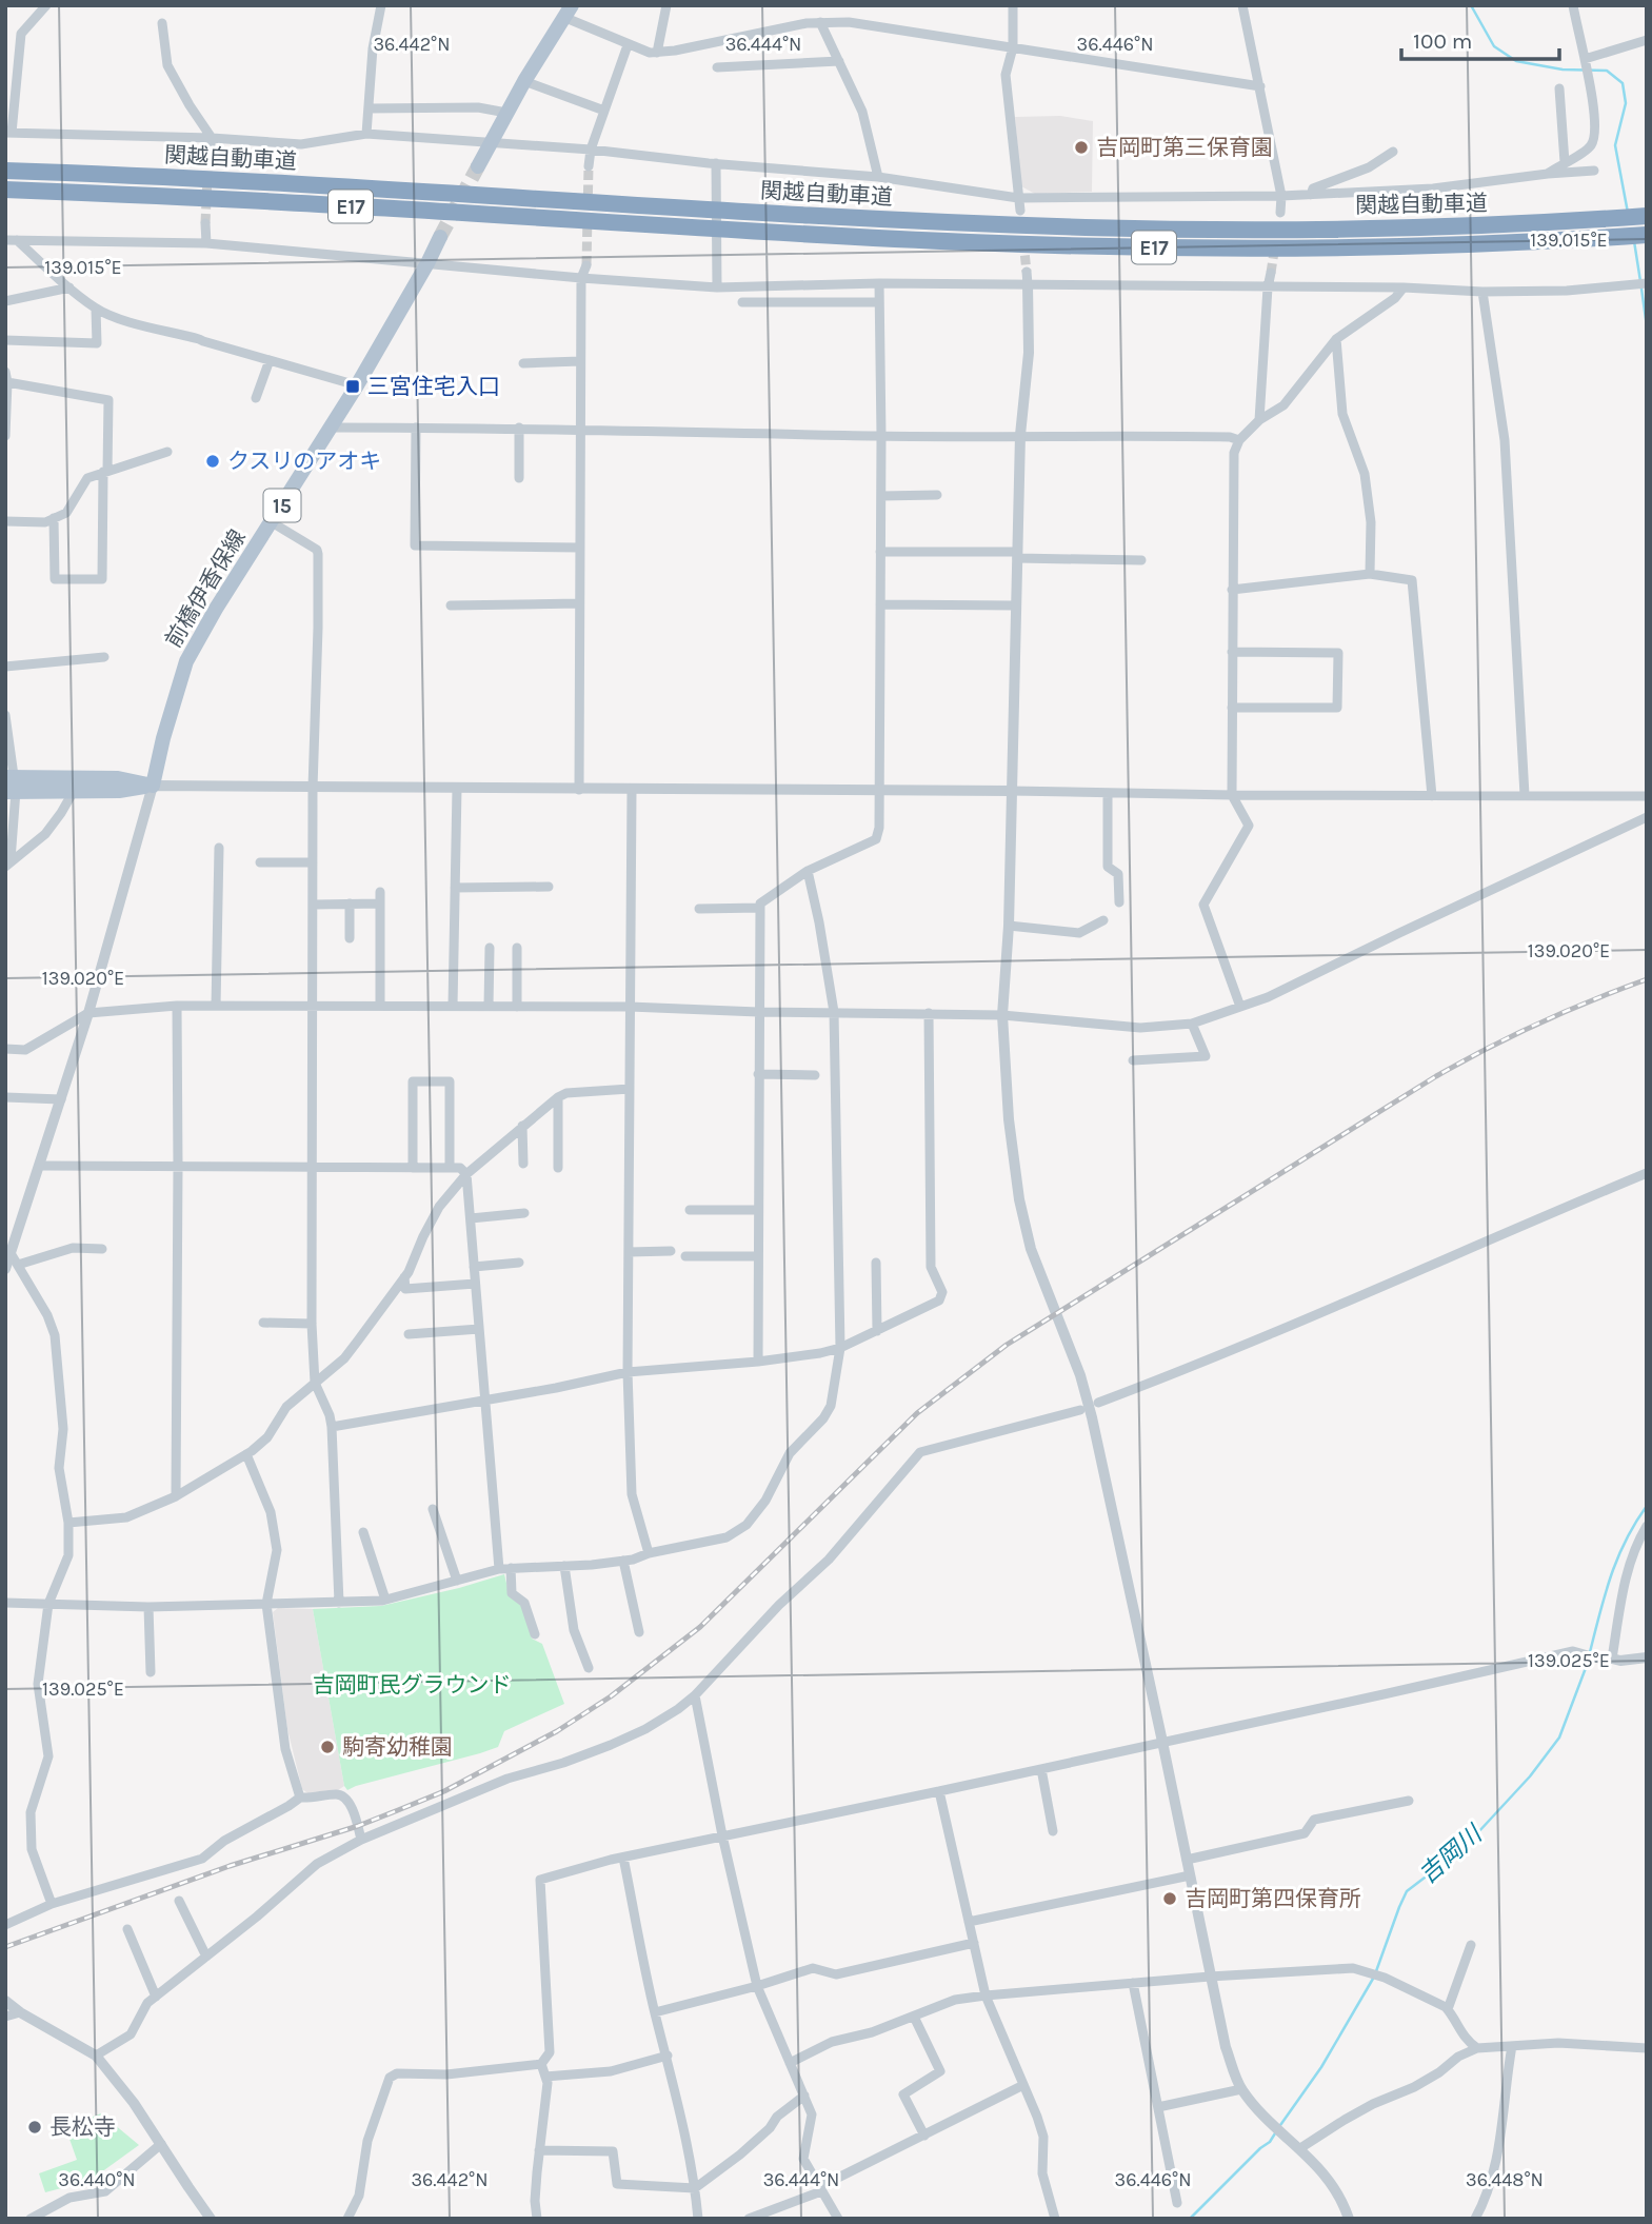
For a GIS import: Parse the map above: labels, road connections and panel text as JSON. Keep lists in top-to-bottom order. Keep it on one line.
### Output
{"streets":{"highway":["関越自動車道","E17"],"main road":["15","前橋伊香保線"]},"water":["吉岡川"],"parks":["吉岡町民グラウンド"],"places":{"other":["吉岡町第三保育園","クスリのアオキ","駒寄幼稚園","吉岡町第四保育所","長松寺"],"transit":["三宮住宅入口"]},"scale_bar":"100 m","coordinates":["36.442°N","36.444°N","36.446°N","139.015°E","139.020°E","139.025°E","36.440°N","36.448°N"]}
